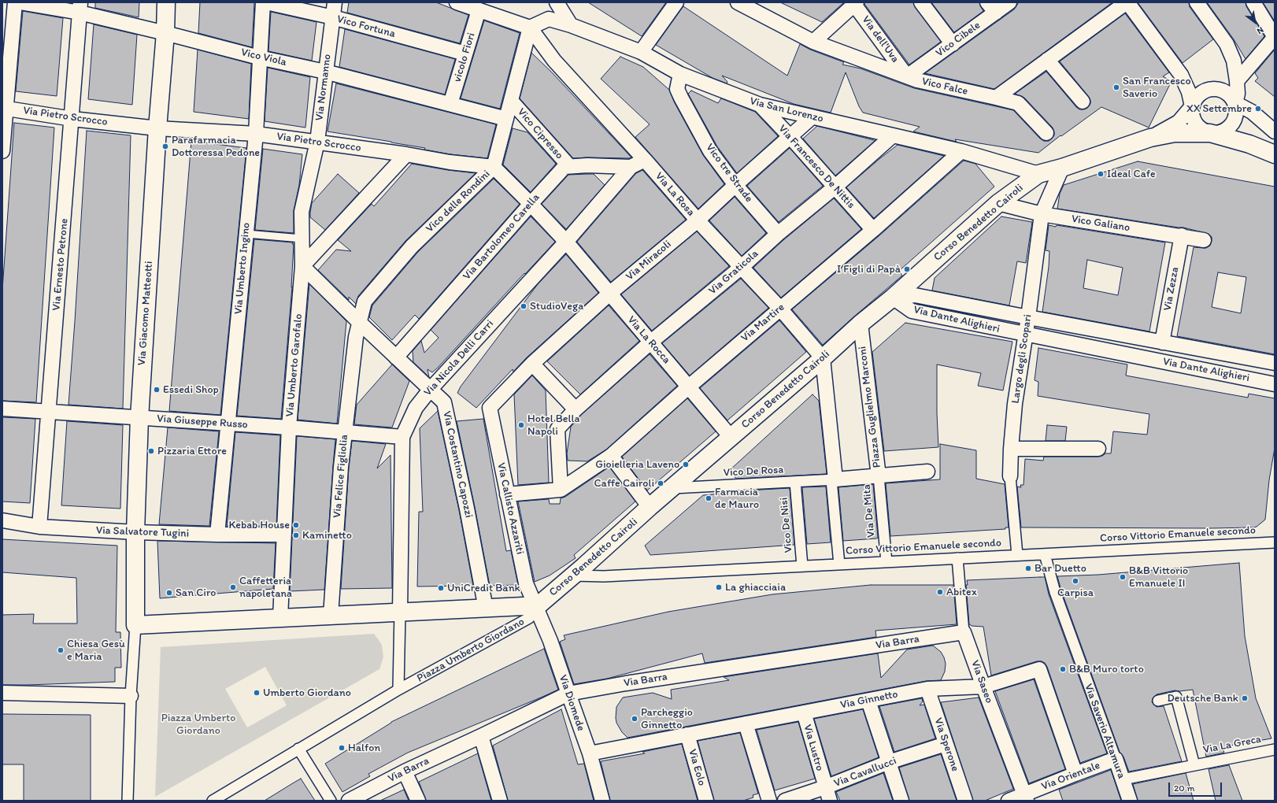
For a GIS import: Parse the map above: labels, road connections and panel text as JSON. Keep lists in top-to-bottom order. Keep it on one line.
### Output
{"streets":{"street":["Vico Fortuna","Via dell'Uva","Vico Cibele","Vico Viola","vicolo Fiori","Vico Falce","Via Normanno","Via San Lorenzo","Via Pietro Scrocco","Vico Cipresso","Via Francesco De Nittis","Vico tre Strade","Via La Rosa","Vico delle Rondini","Corso Benedetto Cairoli","Vico Galiano","Via Bartolomeo Carella","Via Miracoli","Via Ernesto Petrone","Via Umberto Ingino","Via Graticola","Via Zezza","Via Giacomo Matteotti","Via Dante Alighieri","Via Martire","Via La Rocca","Via Nicola Delli Carri","Largo degli Scopari","Via Umberto Garofalo","Piazza Guglielmo Marconi","Via Giuseppe Russo","Via Costantino Capozzi","Vico De Rosa","Via Felice Figliolia","Via Callisto Azzariti","Via De Mita","Vico De Nisi","Via Salvatore Tugini","Corso Vittorio Emanuele secondo","Via Barra","Piazza Umberto Giordano","Via Saseo","Via Ginnetto","Via Diomede","Via Saverio Altamura","Via Sperone","Via La Greca","Via Lustro","Via Eolo","Via Cavallucci","Via Orientale"]},"crossings":[["Vico Fortuna","vicolo Fiori"],["Vico Fortuna","Via Normanno"],["Via dell'Uva","Vico Cibele"],["Via dell'Uva","Vico Falce"],["Vico Cibele","Vico Falce"],["Vico Viola","vicolo Fiori"],["Vico Viola","Via Normanno"],["Vico Viola","Vico delle Rondini"],["Vico Viola","Via Ernesto Petrone"],["Vico Viola","Via Umberto Ingino"],["Vico Viola","Via Giacomo Matteotti"],["Via Normanno","Via Pietro Scrocco"],["Via Normanno","Via Umberto Garofalo"],["Via Normanno","Via Costantino Capozzi"],["Via San Lorenzo","Via Francesco De Nittis"],["Via San Lorenzo","Vico tre Strade"],["Via San Lorenzo","Via La Rosa"],["Via San Lorenzo","Vico delle Rondini"],["Via San Lorenzo","Corso Benedetto Cairoli"],["Via San Lorenzo","Via Miracoli"],["Via San Lorenzo","Via Graticola"],["Via San Lorenzo","Via Martire"],["Via Pietro Scrocco","Vico delle Rondini"],["Via Pietro Scrocco","Via Ernesto Petrone"],["Via Pietro Scrocco","Via Umberto Ingino"],["Via Pietro Scrocco","Via Giacomo Matteotti"],["Vico Cipresso","Vico delle Rondini"],["Vico Cipresso","Via Bartolomeo Carella"],["Via Francesco De Nittis","Via Miracoli"],["Via Francesco De Nittis","Via Graticola"],["Via Francesco De Nittis","Via Martire"],["Vico tre Strade","Via Miracoli"],["Vico tre Strade","Via Graticola"],["Via La Rosa","Vico delle Rondini"],["Via La Rosa","Corso Benedetto Cairoli"],["Via La Rosa","Via Miracoli"],["Via La Rosa","Via Graticola"],["Via La Rosa","Via Martire"],["Via La Rosa","Via Nicola Delli Carri"],["Vico delle Rondini","Via Costantino Capozzi"],["Vico delle Rondini","Via Felice Figliolia"],["Corso Benedetto Cairoli","Vico Galiano"],["Corso Benedetto Cairoli","Via Dante Alighieri"],["Corso Benedetto Cairoli","Via La Rocca"],["Corso Benedetto Cairoli","Piazza Guglielmo Marconi"],["Corso Benedetto Cairoli","Vico De Rosa"],["Corso Benedetto Cairoli","Via Callisto Azzariti"],["Corso Benedetto Cairoli","Corso Vittorio Emanuele secondo"],["Corso Benedetto Cairoli","Piazza Umberto Giordano"],["Corso Benedetto Cairoli","Via Diomede"],["Vico Galiano","Via Zezza"],["Vico Galiano","Largo degli Scopari"],["Via Bartolomeo Carella","Via Nicola Delli Carri"],["Via Bartolomeo Carella","Via Costantino Capozzi"],["Via Miracoli","Via La Rocca"],["Via Miracoli","Via Callisto Azzariti"],["Via Ernesto Petrone","Via Giuseppe Russo"],["Via Ernesto Petrone","Via Salvatore Tugini"],["Via Umberto Ingino","Via Giuseppe Russo"],["Via Umberto Ingino","Via Salvatore Tugini"],["Via Graticola","Via Martire"],["Via Graticola","Via La Rocca"],["Via Zezza","Via Dante Alighieri"],["Via Giacomo Matteotti","Via Giuseppe Russo"],["Via Giacomo Matteotti","Via Salvatore Tugini"],["Via Giacomo Matteotti","Piazza Umberto Giordano"],["Via Dante Alighieri","Largo degli Scopari"],["Via Martire","Via La Rocca"],["Via La Rocca","Via Nicola Delli Carri"],["Via Nicola Delli Carri","Via Giuseppe Russo"],["Via Nicola Delli Carri","Via Costantino Capozzi"],["Via Nicola Delli Carri","Piazza Umberto Giordano"],["Largo degli Scopari","Corso Vittorio Emanuele secondo"],["Via Umberto Garofalo","Via Giuseppe Russo"],["Via Umberto Garofalo","Via Costantino Capozzi"],["Via Umberto Garofalo","Via Salvatore Tugini"],["Via Umberto Garofalo","Piazza Umberto Giordano"],["Piazza Guglielmo Marconi","Vico De Rosa"],["Piazza Guglielmo Marconi","Via De Mita"],["Via Giuseppe Russo","Via Felice Figliolia"],["Via Costantino Capozzi","Piazza Umberto Giordano"],["Vico De Rosa","Vico De Nisi"],["Via Felice Figliolia","Piazza Umberto Giordano"],["Via Callisto Azzariti","Piazza Umberto Giordano"],["Via Callisto Azzariti","Via Diomede"],["Via De Mita","Corso Vittorio Emanuele secondo"],["Vico De Nisi","Corso Vittorio Emanuele secondo"],["Corso Vittorio Emanuele secondo","Via Saseo"],["Corso Vittorio Emanuele secondo","Via Saverio Altamura"],["Via Barra","Via Saseo"],["Via Barra","Via Diomede"],["Piazza Umberto Giordano","Via Diomede"],["Via Saseo","Via Ginnetto"],["Via Saseo","Via Orientale"],["Via Ginnetto","Via Diomede"],["Via Ginnetto","Via Sperone"],["Via Ginnetto","Via Lustro"],["Via Ginnetto","Via Eolo"],["Via Ginnetto","Via Orientale"],["Via Saverio Altamura","Via La Greca"],["Via Saverio Altamura","Via Orientale"],["Via Sperone","Via Cavallucci"],["Via Lustro","Via Cavallucci"]],"parks":["Piazza Umberto Giordano"],"places":["San Francesco Saverio","XX Settembre","Parafarmacia Dottoressa Pedone","Ideal Cafe","I Figli di Papà","StudioVega","Essedi Shop","Hotel Bella Napoli","Pizzaria Ettore","Gioielleria Laveno","Caffe Cairoli","Farmacia de Mauro","Kebab House","Kaminetto","Bar Duetto","B&B Vittorio Emanuele II","Carpisa","Caffetteria napoletana","La ghiacciaia","UniCredit Bank","Abitex","San Ciro","Chiesa Gesù e Maria","B&B Muro torto","Umberto Giordano","Deutsche Bank","Parcheggio Ginnetto","Halfon"],"scale_bar":"20 m","north":"bottom right"}
